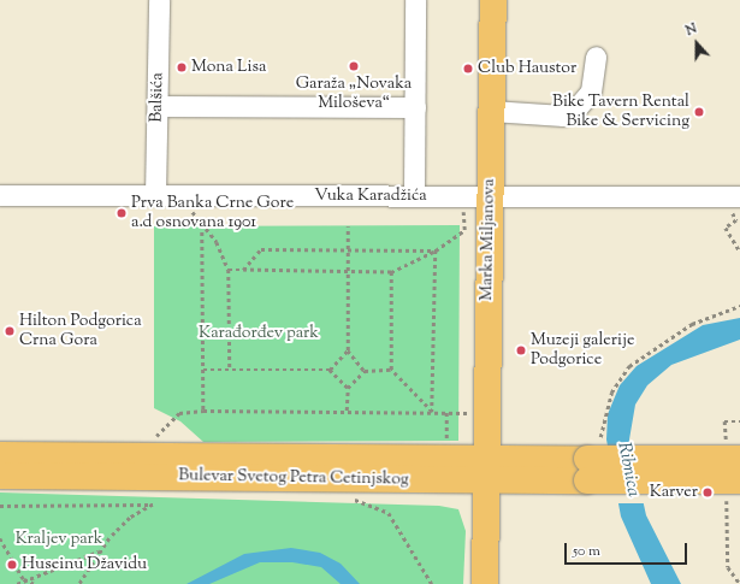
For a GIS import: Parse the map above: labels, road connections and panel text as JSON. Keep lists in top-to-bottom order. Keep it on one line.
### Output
{"streets":{"main road":["Marka Miljanova","Bulevar Svetog Petra Cetinjskog"],"street":["Balšića","Vuka Karadžića"]},"crossings":[["Balšića","Vuka Karadžića"],["Vuka Karadžića","Marka Miljanova"],["Marka Miljanova","Bulevar Svetog Petra Cetinjskog"]],"water":["Ribnica"],"parks":["Karađorđev park","Kraljev park"],"places":["Garaža „Novaka Miloševa“","Mona Lisa","Club Haustor","Bike Tavern Rental Bike & Servicing","Prva Banka Crne Gore a.d osnovana 1901","Hilton Podgorica Crna Gora","Muzeji galerije Podgorice","Karver","Huseinu Džavidu"],"scale_bar":"50 m","north":"top"}
